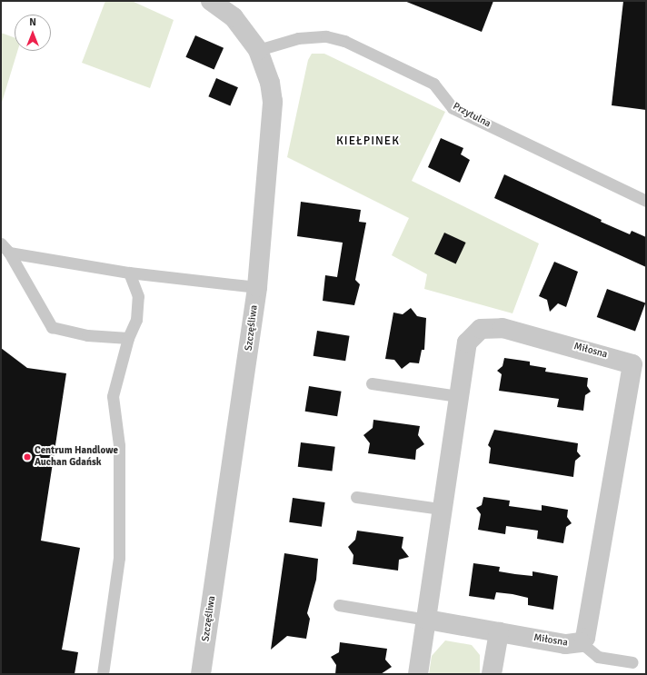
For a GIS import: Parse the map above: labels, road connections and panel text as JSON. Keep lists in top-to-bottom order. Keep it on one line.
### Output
{"streets":{"street":["Szczęśliwa","Miłosna"],"lane":["Przytulna"]},"crossings":[["Przytulna","Szczęśliwa"]],"districts":["KIEŁPINEK"],"places":["Centrum Handlowe Auchan Gdańsk"],"north":"top"}
